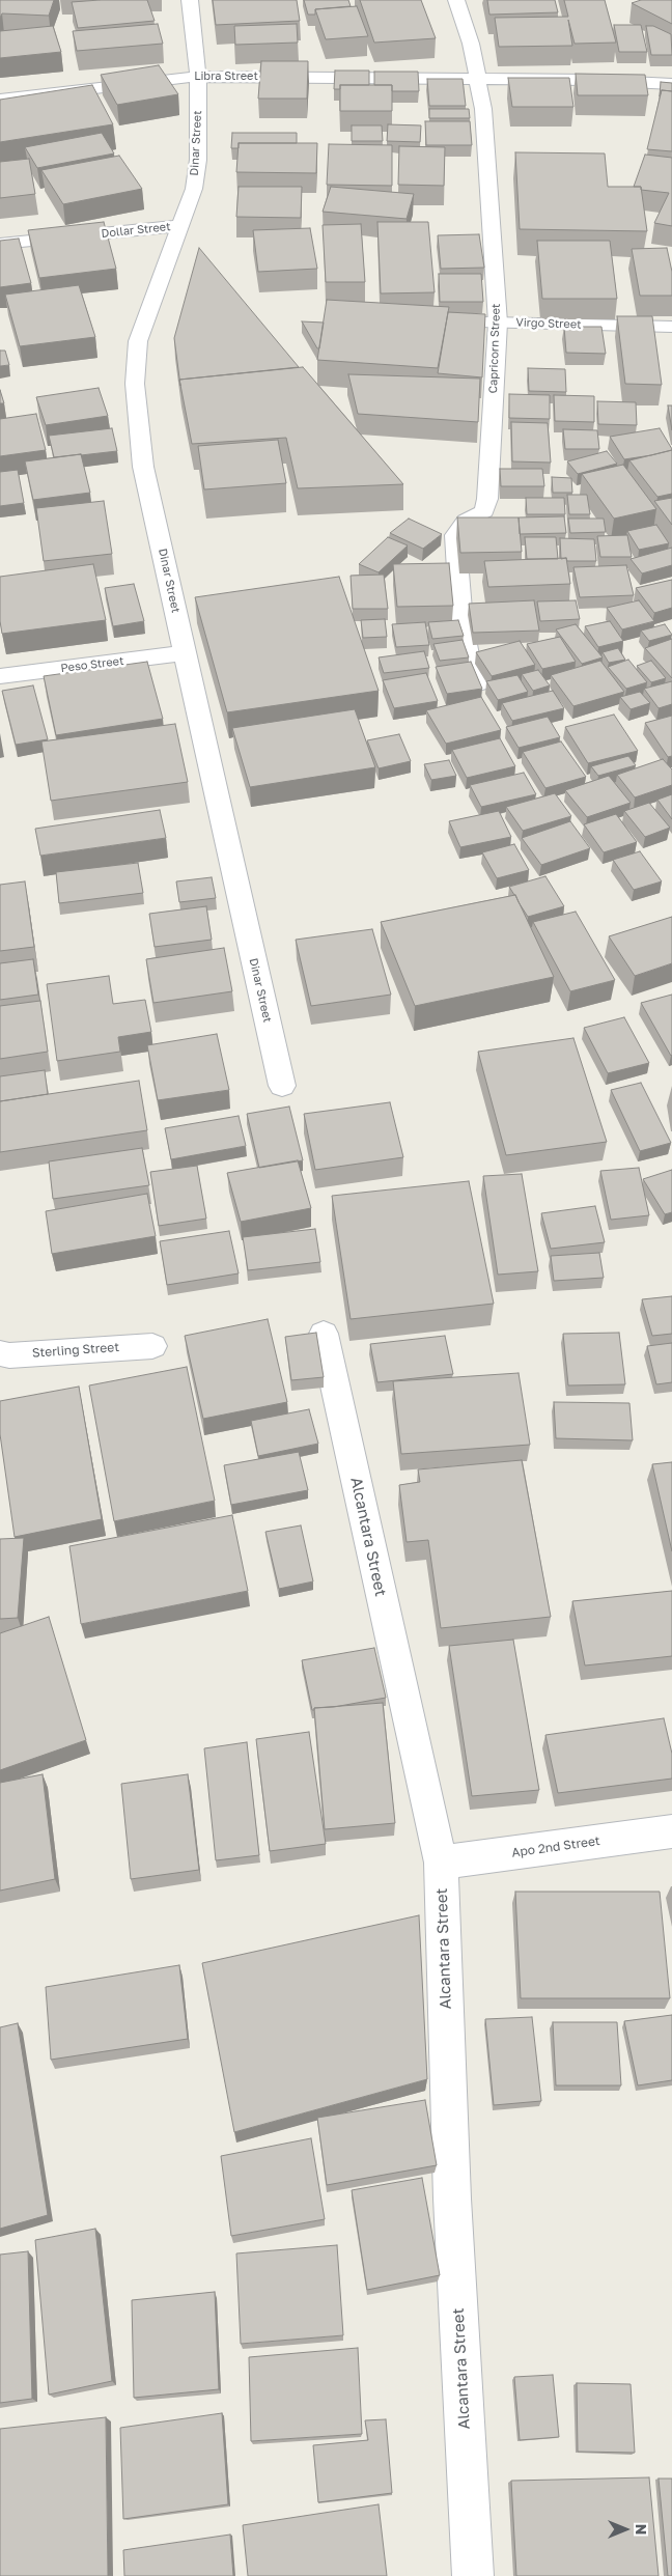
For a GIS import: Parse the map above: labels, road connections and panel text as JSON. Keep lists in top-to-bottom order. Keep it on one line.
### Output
{"streets":{"street":["Libra Street","Dinar Street","Dollar Street","Virgo Street","Capricorn Street","Peso Street","Sterling Street","Alcantara Street","Apo 2nd Street"]},"crossings":[["Libra Street","Dinar Street"],["Libra Street","Capricorn Street"],["Dinar Street","Dollar Street"],["Dinar Street","Peso Street"],["Virgo Street","Capricorn Street"],["Alcantara Street","Apo 2nd Street"]],"north":"right"}
